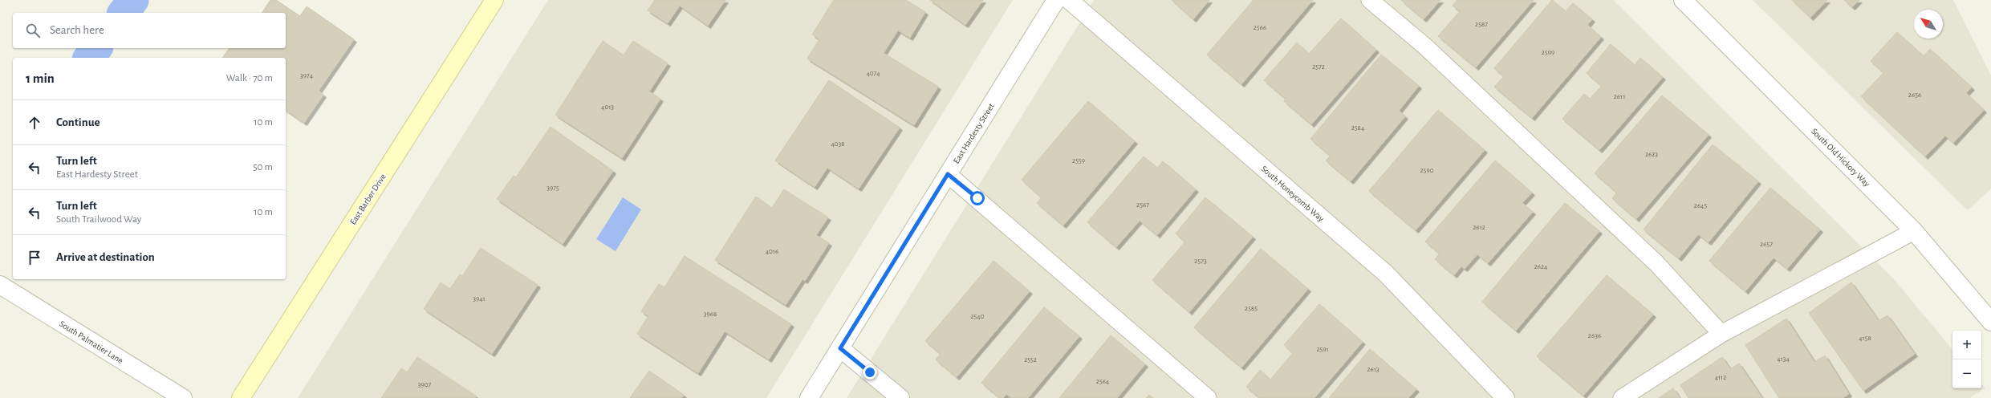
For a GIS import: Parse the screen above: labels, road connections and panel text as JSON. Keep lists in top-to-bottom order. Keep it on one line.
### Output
{"streets":{"street":["East Hardesty Street","South Old Hickory Way","South Honeycomb Way","East Barber Drive","South Palmatier Lane"]},"house_numbers":["2587","2566","2599","2572","4074","3974","2656","2611","4013","2584","4038","2623","2559","2590","3975","2567","2645","2612","2657","4016","2573","2624","3941","2585","3968","2540","2636","4158","2591","4134","2552","2613","4112","2564","3907"],"north":"top left","page":{"search":"Search here","heading":["1 min","Walk · 70 m"],"list":[["Continue","10 m"],["Turn left","East Hardesty Street","50 m"],["Turn left","South Trailwood Way","10 m"],"Arrive at destination"],"map_buttons":["+","−"]}}
